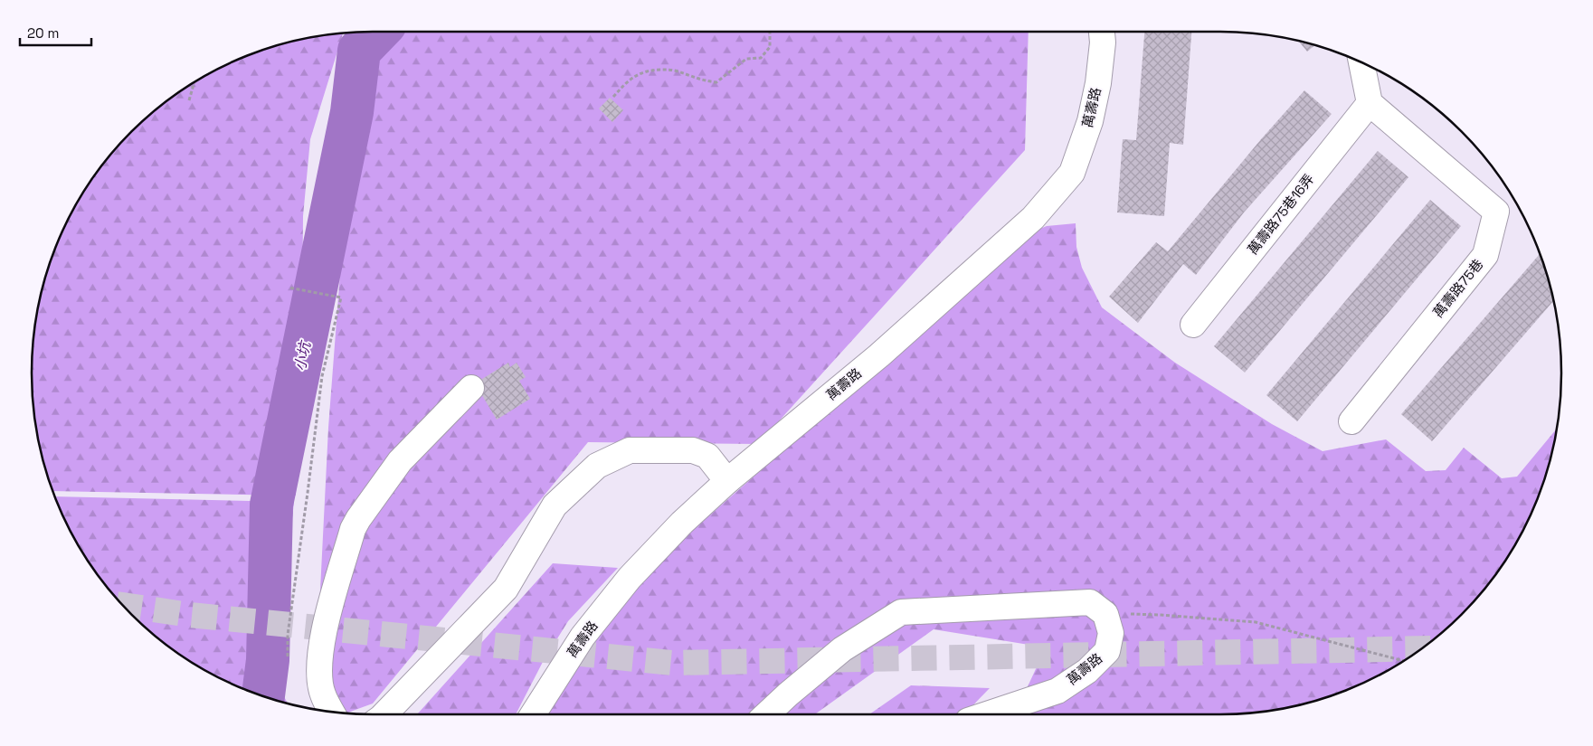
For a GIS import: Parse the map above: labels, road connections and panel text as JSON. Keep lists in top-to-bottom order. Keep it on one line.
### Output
{"streets":{"street":["萬壽路","萬壽路75巷16弄","萬壽路75巷"]},"crossings":[["萬壽路75巷16弄","萬壽路75巷"]],"water":["小坑"],"scale_bar":"20 m"}
